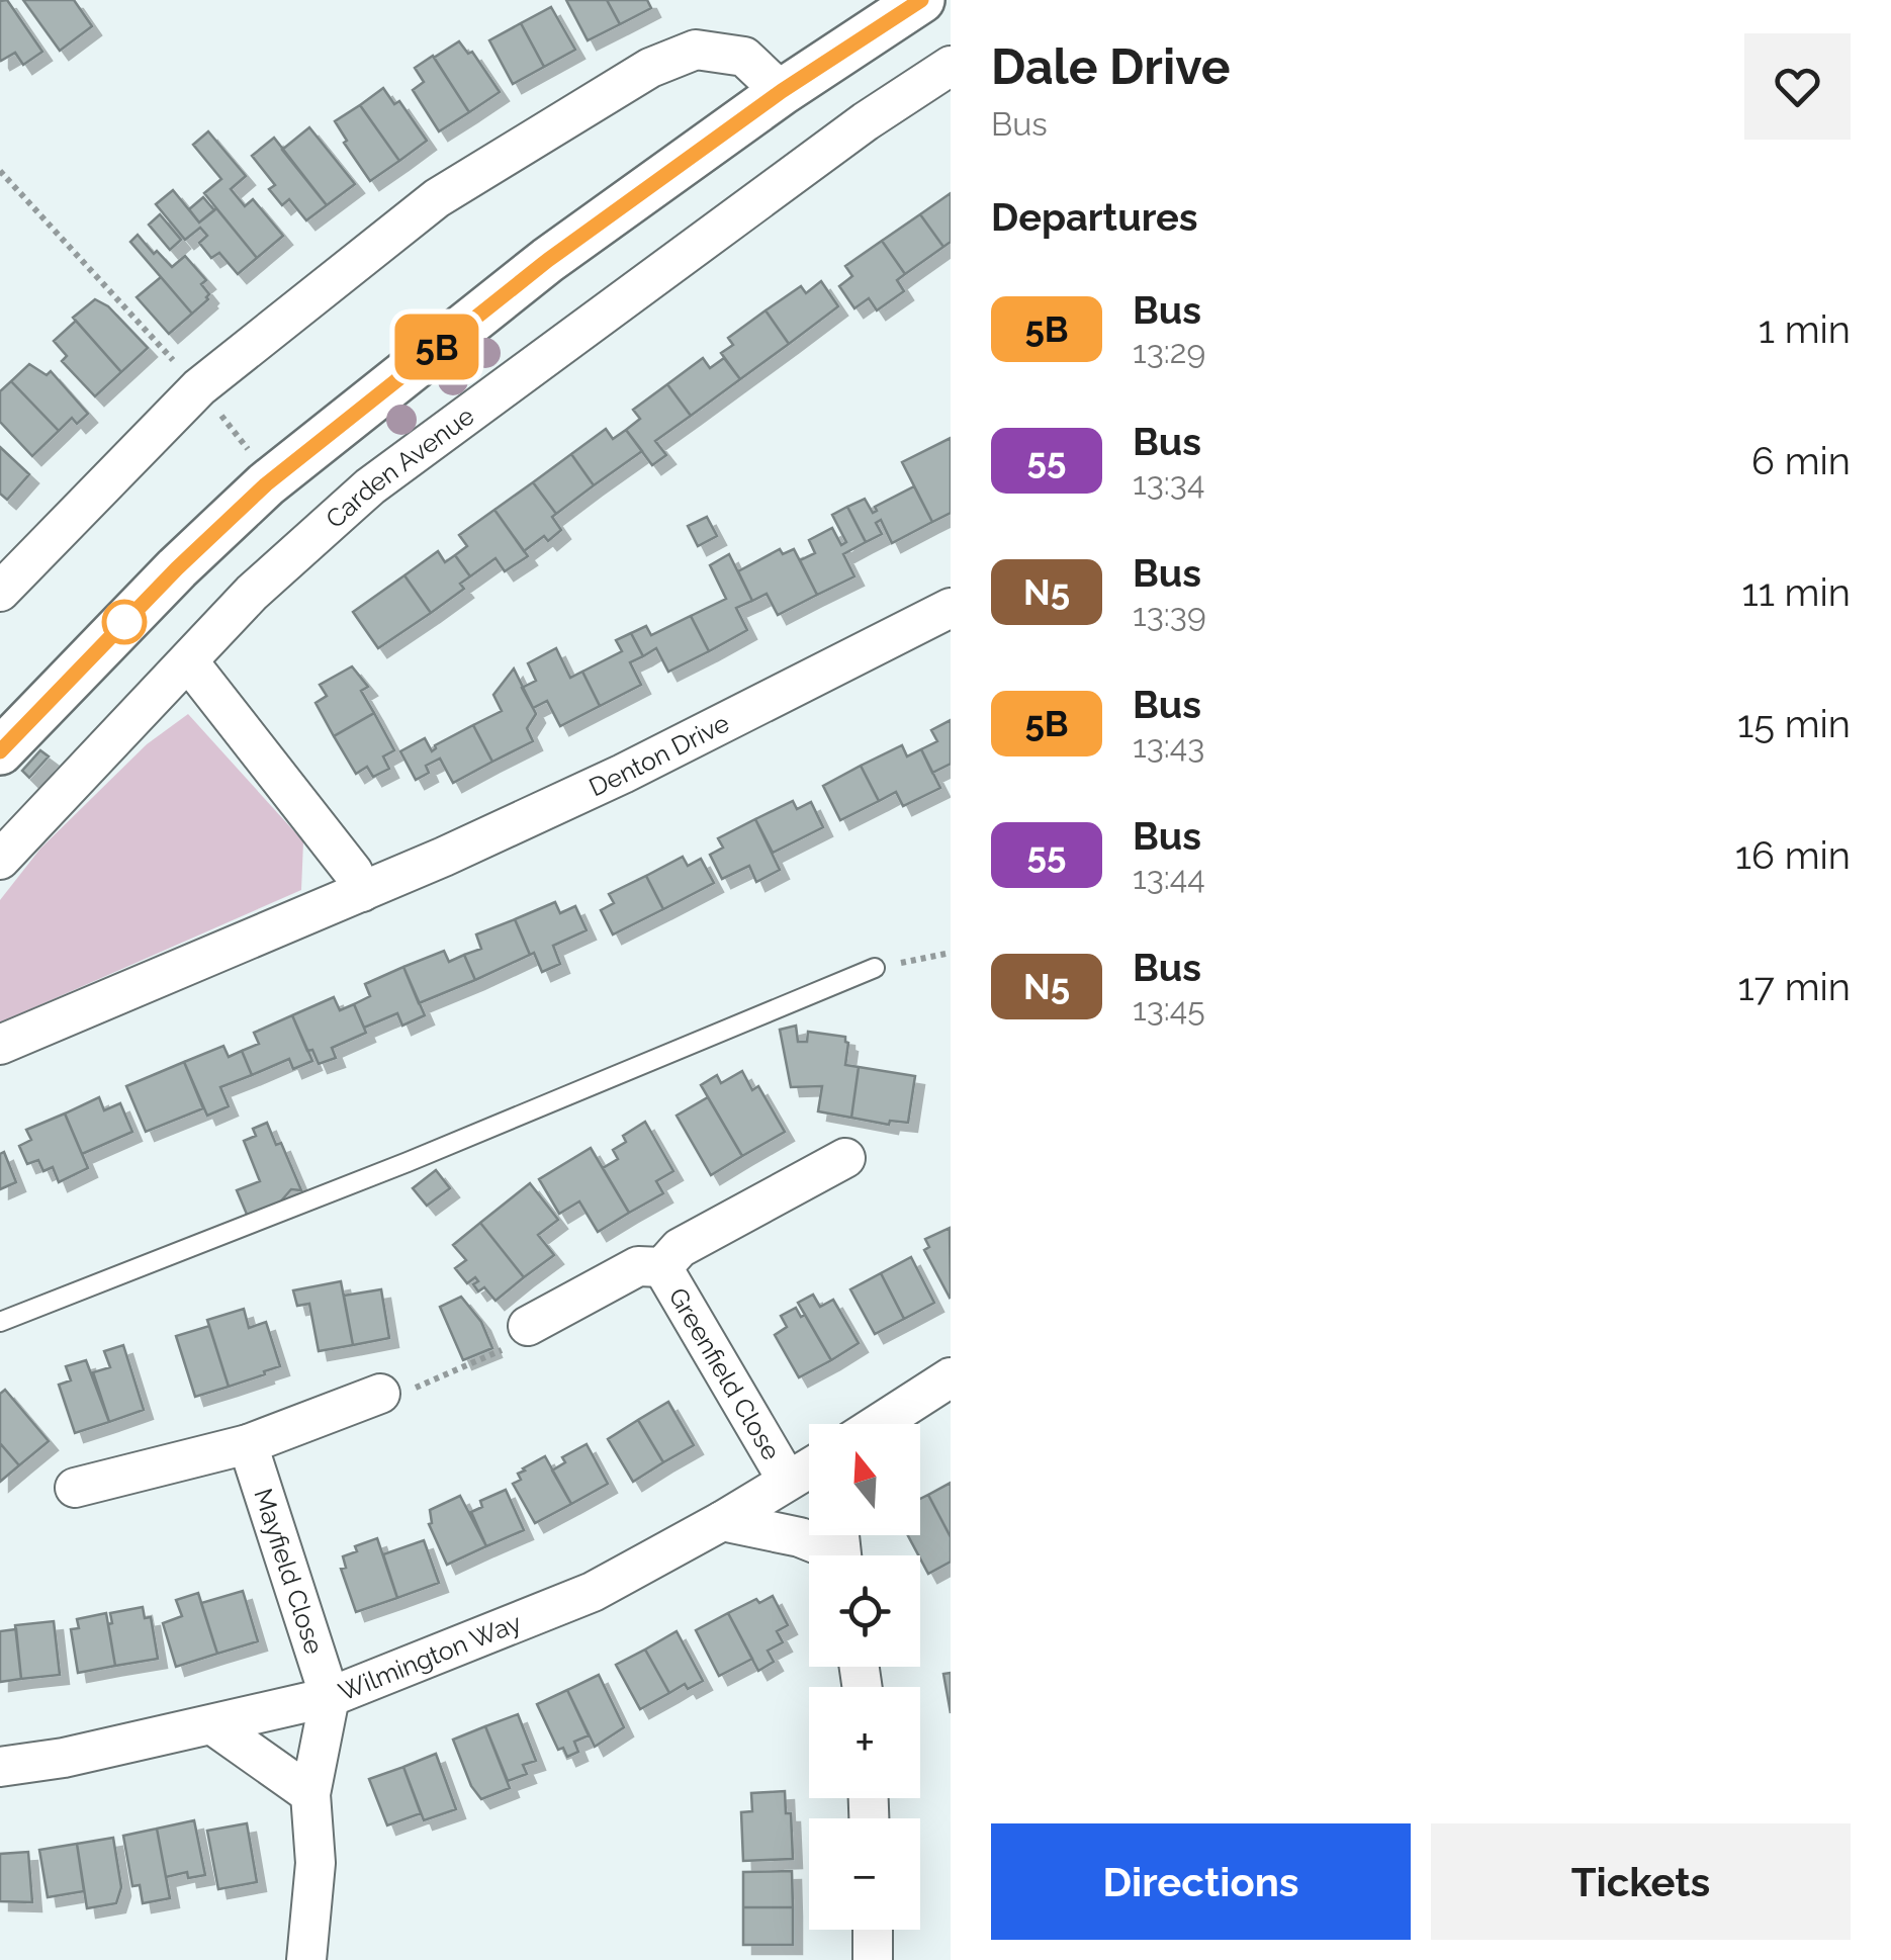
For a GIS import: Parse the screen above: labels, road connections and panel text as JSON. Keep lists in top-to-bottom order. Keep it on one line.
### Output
{"streets":{"street":["Carden Avenue","Denton Drive","Greenfield Close","Mayfield Close","Wilmington Way"]},"crossings":[["Greenfield Close","Wilmington Way"],["Mayfield Close","Wilmington Way"]],"lines":["bus line 5B"],"north":"top","page":{"on_map":"5B","heading":[["Dale Drive","Bus"],"Departures"],"list":[{"mark":"5B","name":"Bus","note":"13:29","value":"1 min"},{"mark":"55","name":"Bus","note":"13:34","value":"6 min"},{"mark":"N5","name":"Bus","note":"13:39","value":"11 min"},{"mark":"5B","name":"Bus","note":"13:43","value":"15 min"},{"mark":"55","name":"Bus","note":"13:44","value":"16 min"},{"mark":"N5","name":"Bus","note":"13:45","value":"17 min"}],"map_buttons":["+","−"],"buttons":["Directions","Tickets"]}}
